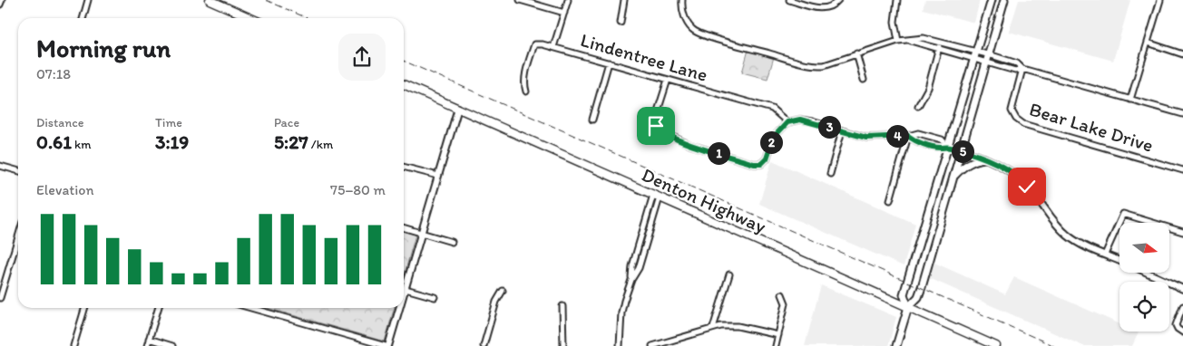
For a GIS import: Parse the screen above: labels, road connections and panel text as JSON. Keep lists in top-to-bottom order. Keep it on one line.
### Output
{"streets":{"main road":["Denton Highway"],"street":["Lindentree Lane","Bear Lake Drive"]},"north":"right","page":{"heading":["Morning run","07:18"],"stats":[["Distance","0.61 km"],["Time","3:19"],["Pace","5:27 /km"]],"pins":["3","4","2","5","1"],"chart":["Elevation","75–80 m"]}}
